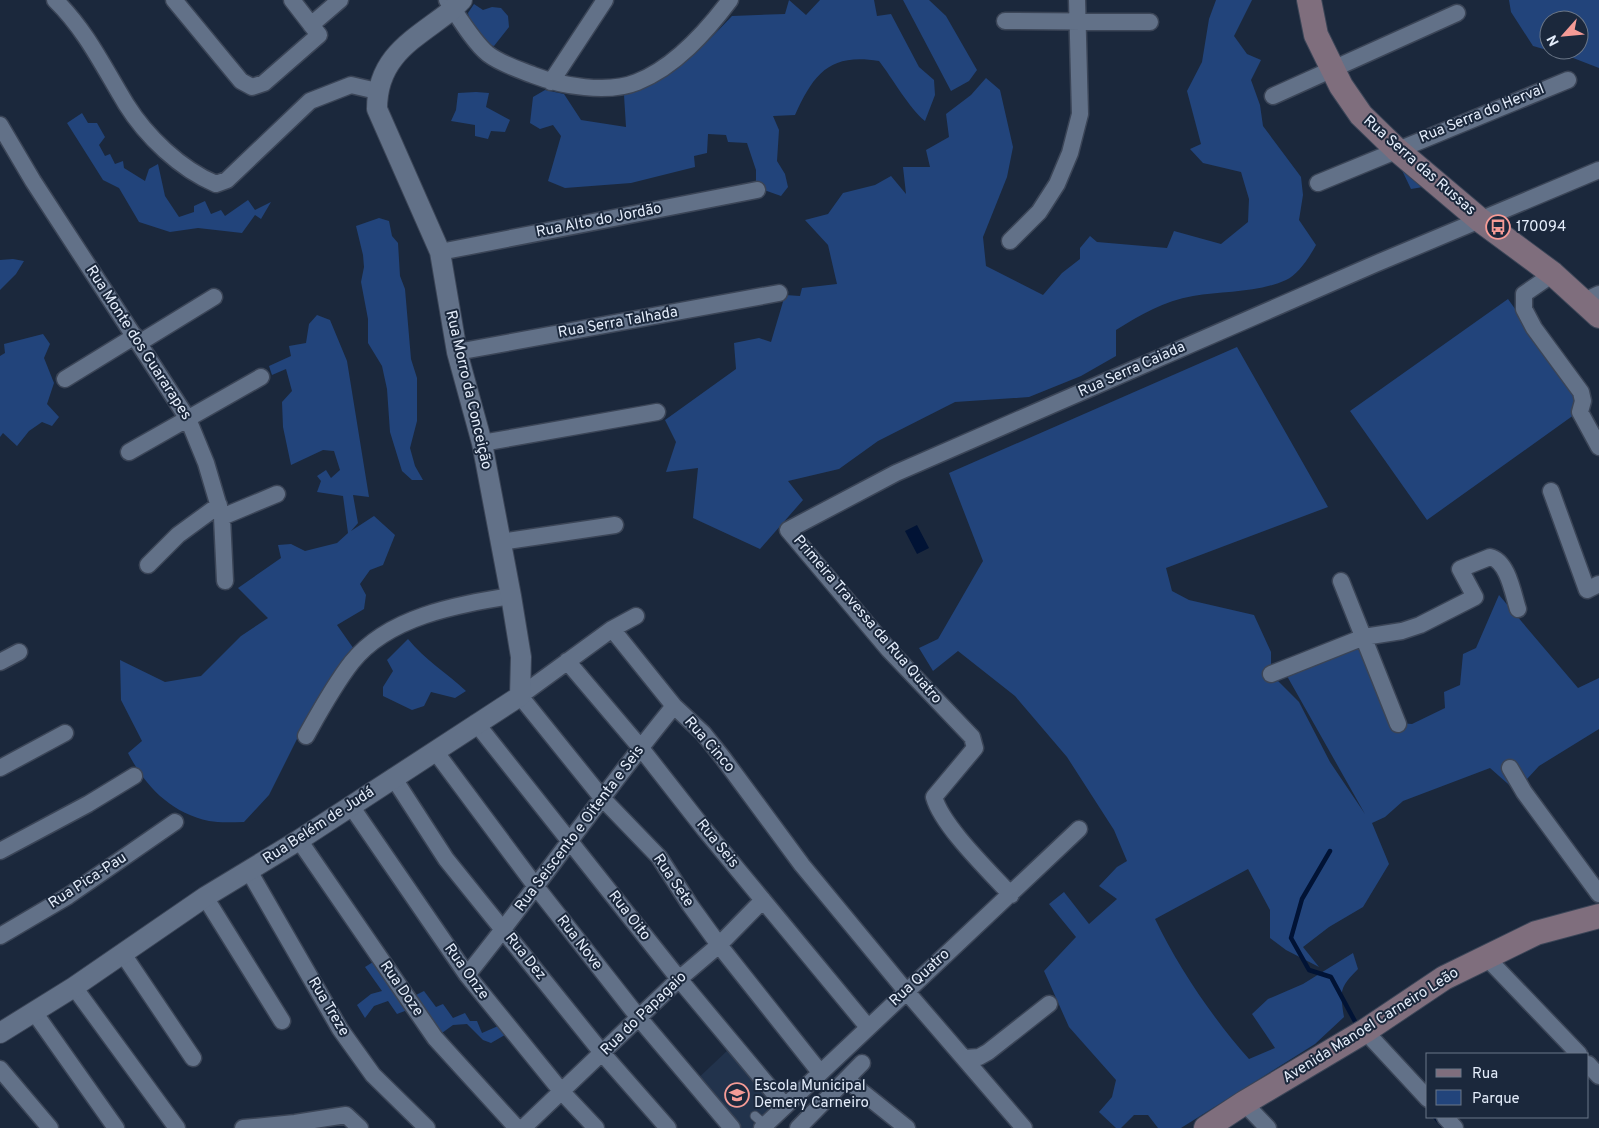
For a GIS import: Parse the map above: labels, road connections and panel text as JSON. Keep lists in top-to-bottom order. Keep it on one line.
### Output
{"streets":{"main road":["Rua Serra das Russas","Avenida Manoel Carneiro Leão"],"street":["Rua Serra do Herval","Rua Alto do Jordão","Rua Serra Talhada","Rua Monte dos Guararapes","Rua Serra Caiada","Rua Morro da Conceição","Primeira Travessa da Rua Quatro","Rua Cinco","Rua Belém de Judá","Rua Seiscento e Oitenta e Seis","Rua Seis","Rua Pica-Pau","Rua Sete","Rua Oito","Rua Nove","Rua Dez","Rua Onze","Rua Quatro","Rua Doze","Rua Treze","Rua do Papagaio"]},"crossings":[["Rua Serra do Herval","Rua Serra das Russas"],["Rua Serra das Russas","Rua Serra Caiada"],["Rua Alto do Jordão","Rua Morro da Conceição"],["Rua Serra Talhada","Rua Morro da Conceição"],["Rua Serra Caiada","Primeira Travessa da Rua Quatro"],["Rua Morro da Conceição","Rua Belém de Judá"],["Rua Morro da Conceição","Rua Sete"],["Primeira Travessa da Rua Quatro","Rua Quatro"],["Rua Cinco","Rua Belém de Judá"],["Rua Cinco","Rua Seiscento e Oitenta e Seis"],["Rua Cinco","Rua Quatro"],["Rua Belém de Judá","Rua Seis"],["Rua Belém de Judá","Rua Sete"],["Rua Belém de Judá","Rua Oito"],["Rua Belém de Judá","Rua Nove"],["Rua Belém de Judá","Rua Dez"],["Rua Belém de Judá","Rua Onze"],["Rua Belém de Judá","Rua Doze"],["Rua Belém de Judá","Rua Treze"],["Rua Seiscento e Oitenta e Seis","Rua Seis"],["Rua Seiscento e Oitenta e Seis","Rua Sete"],["Rua Seiscento e Oitenta e Seis","Rua Oito"],["Rua Seiscento e Oitenta e Seis","Rua Nove"],["Rua Seiscento e Oitenta e Seis","Rua Dez"],["Rua Seiscento e Oitenta e Seis","Rua Onze"],["Rua Seis","Rua Quatro"],["Rua Seis","Rua do Papagaio"],["Rua Sete","Rua Quatro"],["Rua Sete","Rua do Papagaio"],["Rua Oito","Rua Quatro"],["Rua Oito","Rua do Papagaio"],["Rua Nove","Rua do Papagaio"],["Rua Dez","Rua do Papagaio"],["Rua Onze","Rua do Papagaio"]],"places":{"bus stop":["170094"],"school or university":["Escola Municipal Demery Carneiro"]},"legend":["Rua","Parque"],"north":"bottom left"}
